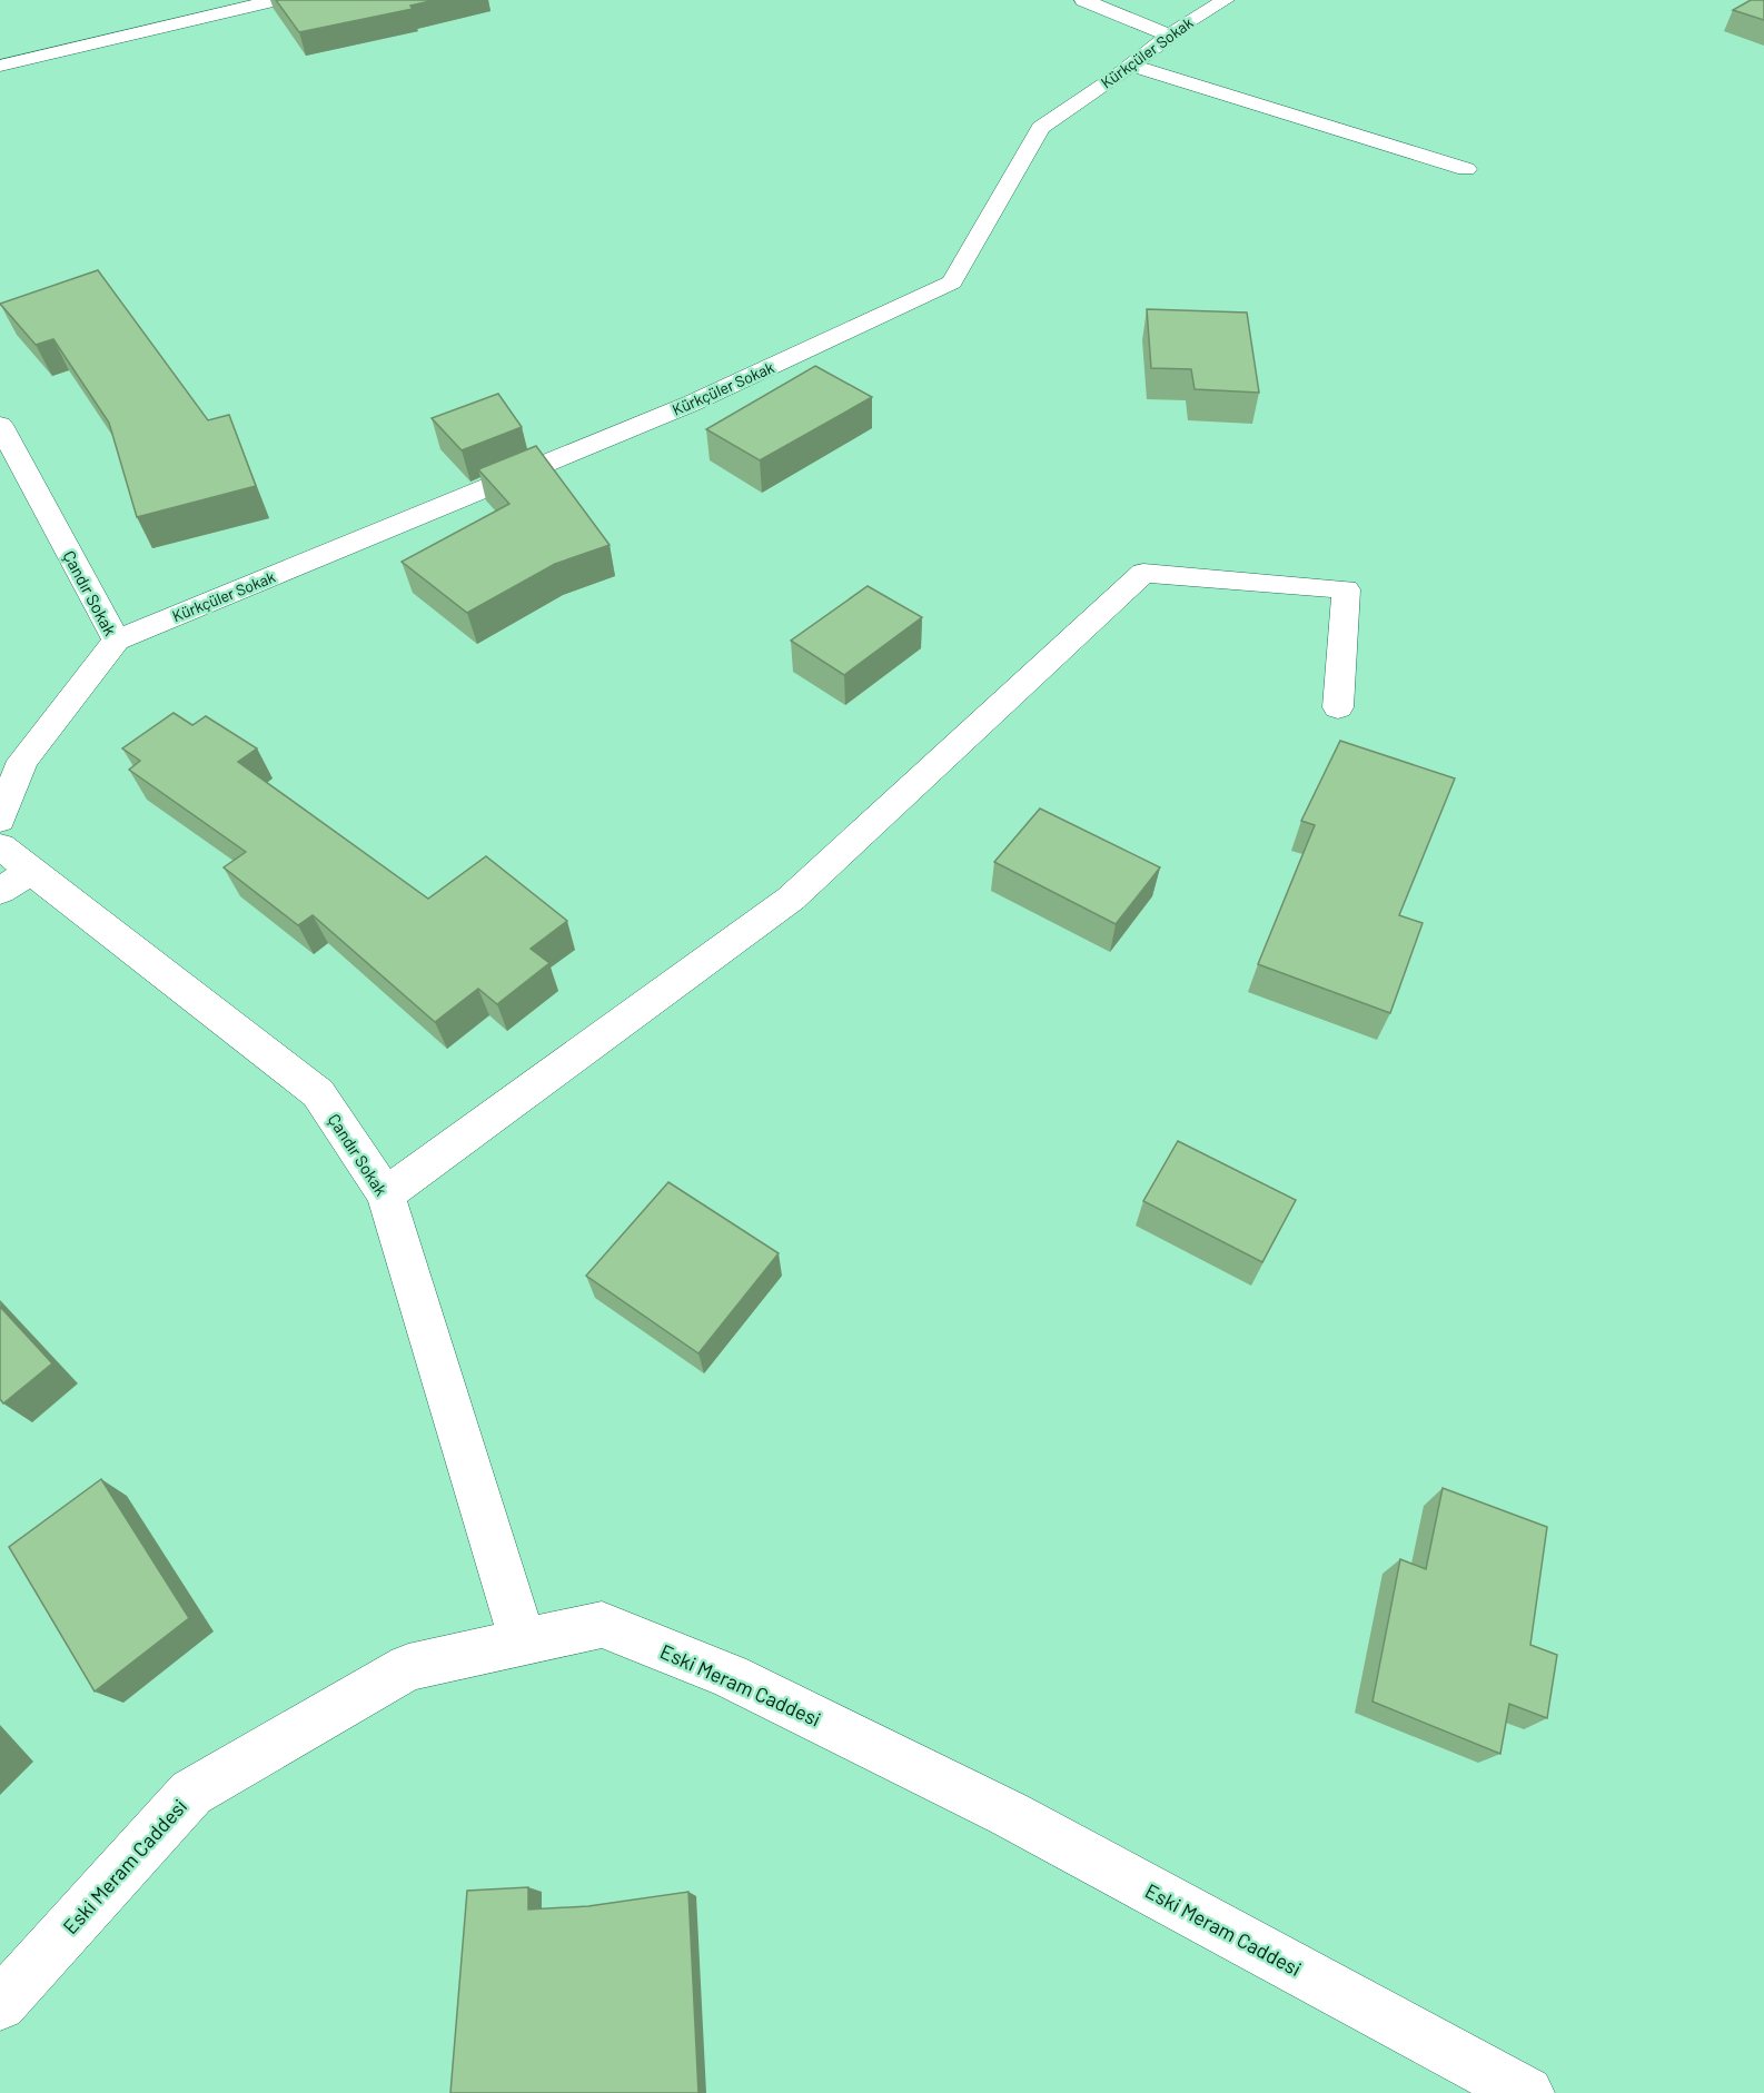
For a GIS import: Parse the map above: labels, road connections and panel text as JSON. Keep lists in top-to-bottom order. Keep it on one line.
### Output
{"streets":{"street":["Kürkçüler Sokak","Çandır Sokak","Eski Meram Caddesi"]},"crossings":[["Kürkçüler Sokak","Çandır Sokak"],["Çandır Sokak","Eski Meram Caddesi"]]}
